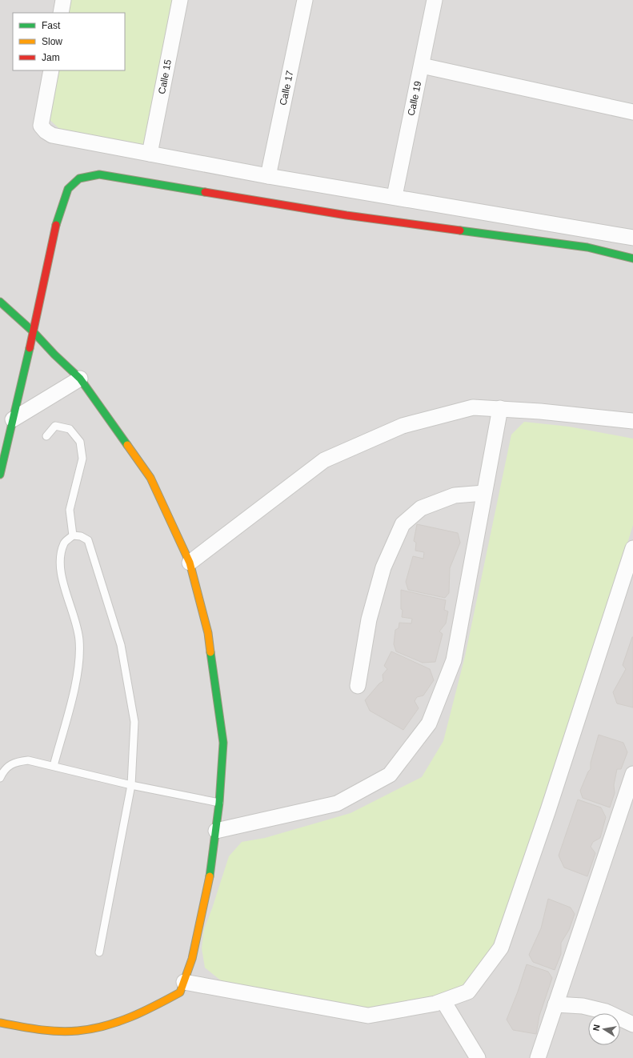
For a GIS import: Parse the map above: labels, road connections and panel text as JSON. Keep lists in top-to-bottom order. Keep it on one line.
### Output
{"streets":{"street":["Calle 15","Calle 17","Calle 19"]},"legend":["Fast","Slow","Jam"],"north":"left"}
